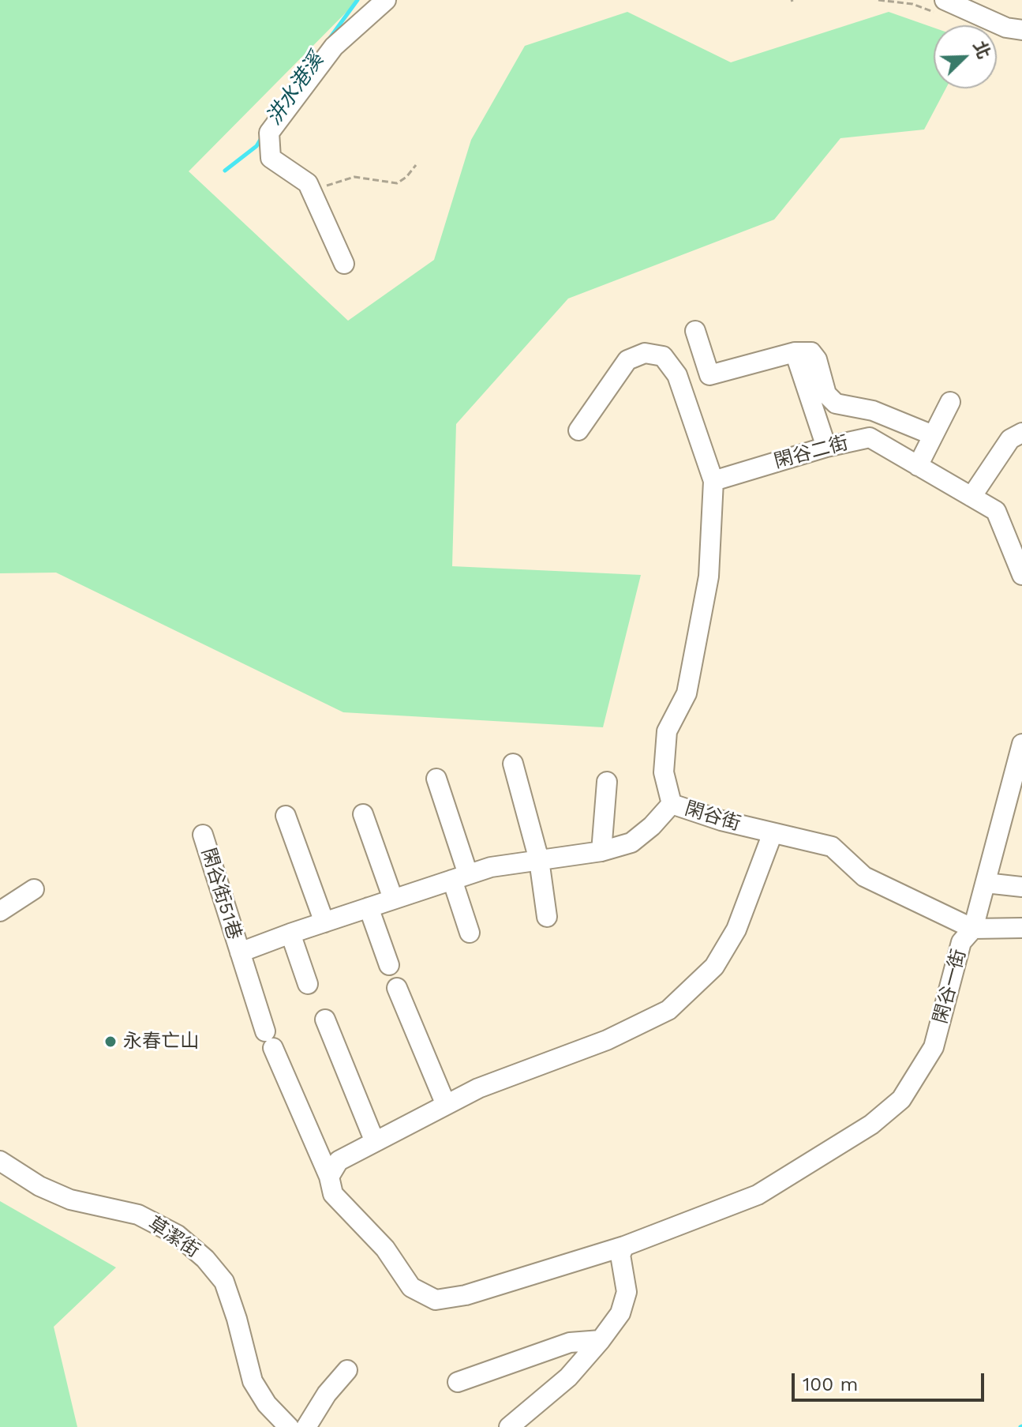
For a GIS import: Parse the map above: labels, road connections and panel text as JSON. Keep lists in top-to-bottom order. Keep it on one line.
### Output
{"streets":{"street":["閑谷二街","閑谷街","閑谷街51巷","閑谷一街","草潔街"]},"crossings":[["閑谷二街","閑谷街"],["閑谷街","閑谷街51巷"],["閑谷街","閑谷一街"],["閑谷街51巷","閑谷一街"]],"water":["汫水港溪"],"places":["永春亡山"],"scale_bar":"100 m","north":"top right"}
